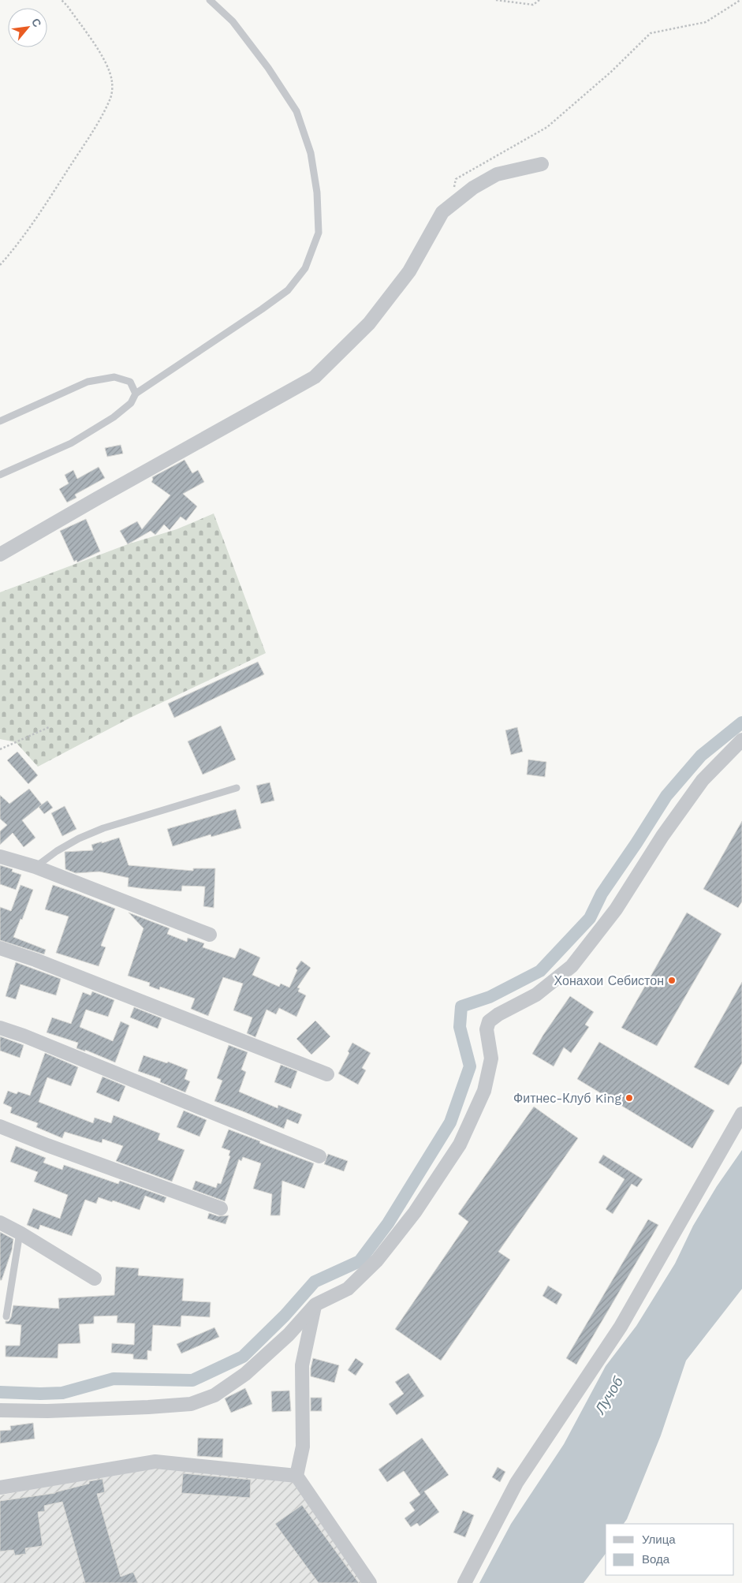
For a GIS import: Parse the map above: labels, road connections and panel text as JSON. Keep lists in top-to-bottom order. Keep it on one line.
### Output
{"water":["Лучоб"],"places":["Хонахои Себистон","Фитнес-Клуб King"],"legend":["Улица","Вода"],"north":"top right"}
